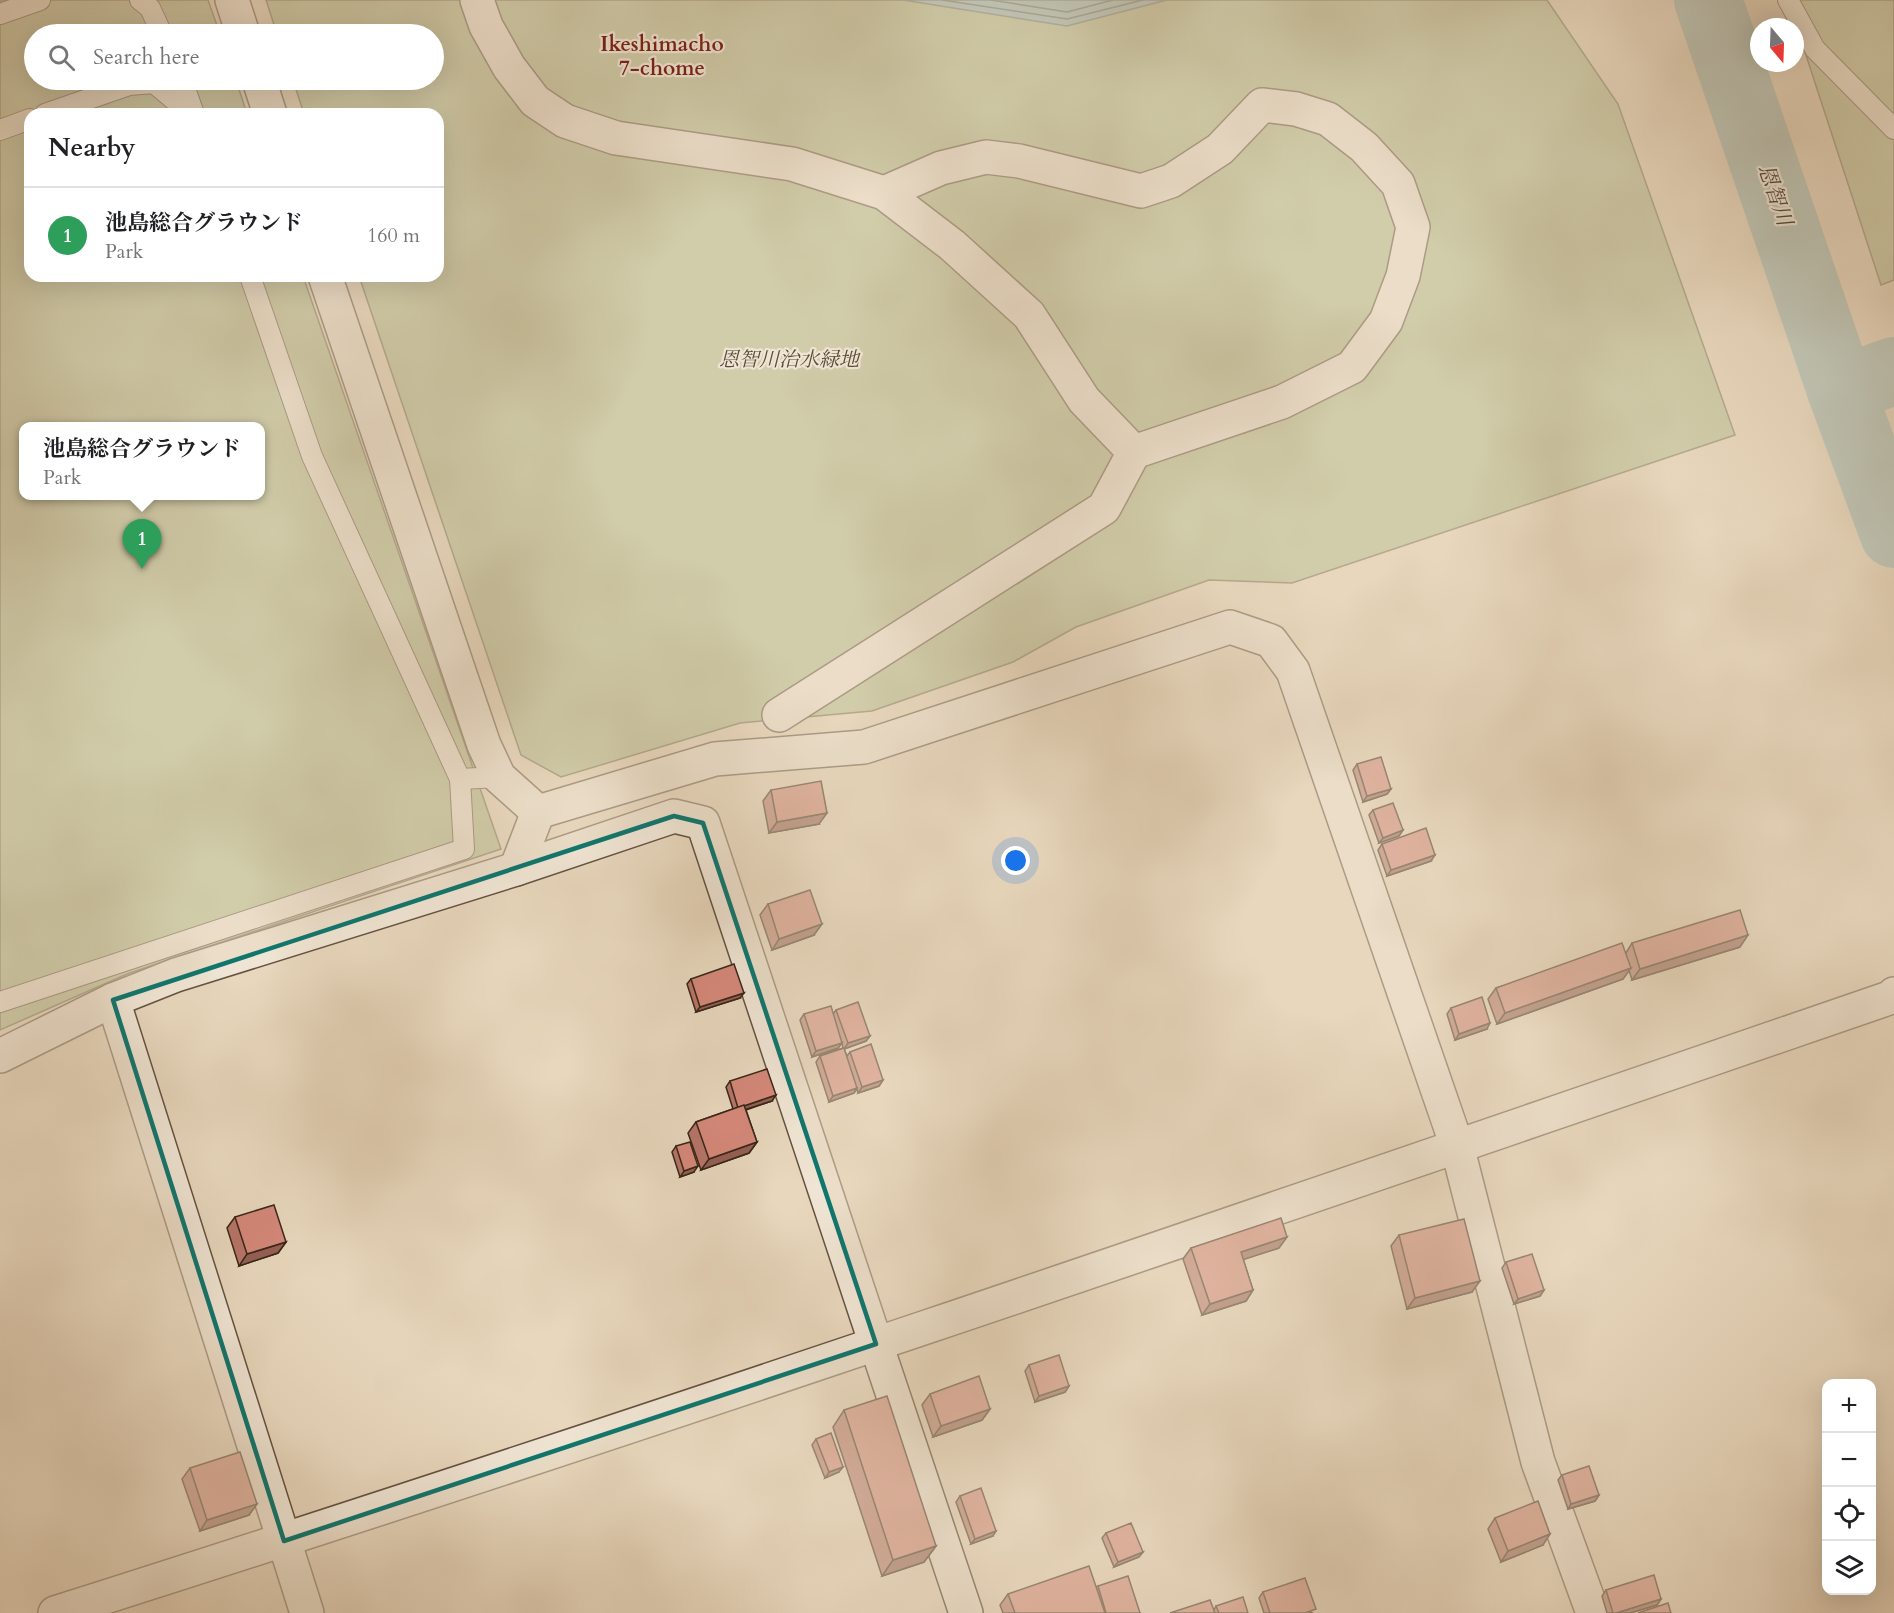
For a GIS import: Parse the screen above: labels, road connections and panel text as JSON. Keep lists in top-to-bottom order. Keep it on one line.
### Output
{"districts":["Ikeshimacho 7-chome"],"water":["恩智川"],"parks":["恩智川治水緑地"],"north":"bottom","page":{"search":"Search here","heading":"Nearby","list":[{"mark":"1","name":"池島総合グラウンド","note":"Park","value":"160 m"}],"popup":["池島総合グラウンド","Park"],"pins":"1","map_buttons":["+","−"]}}
